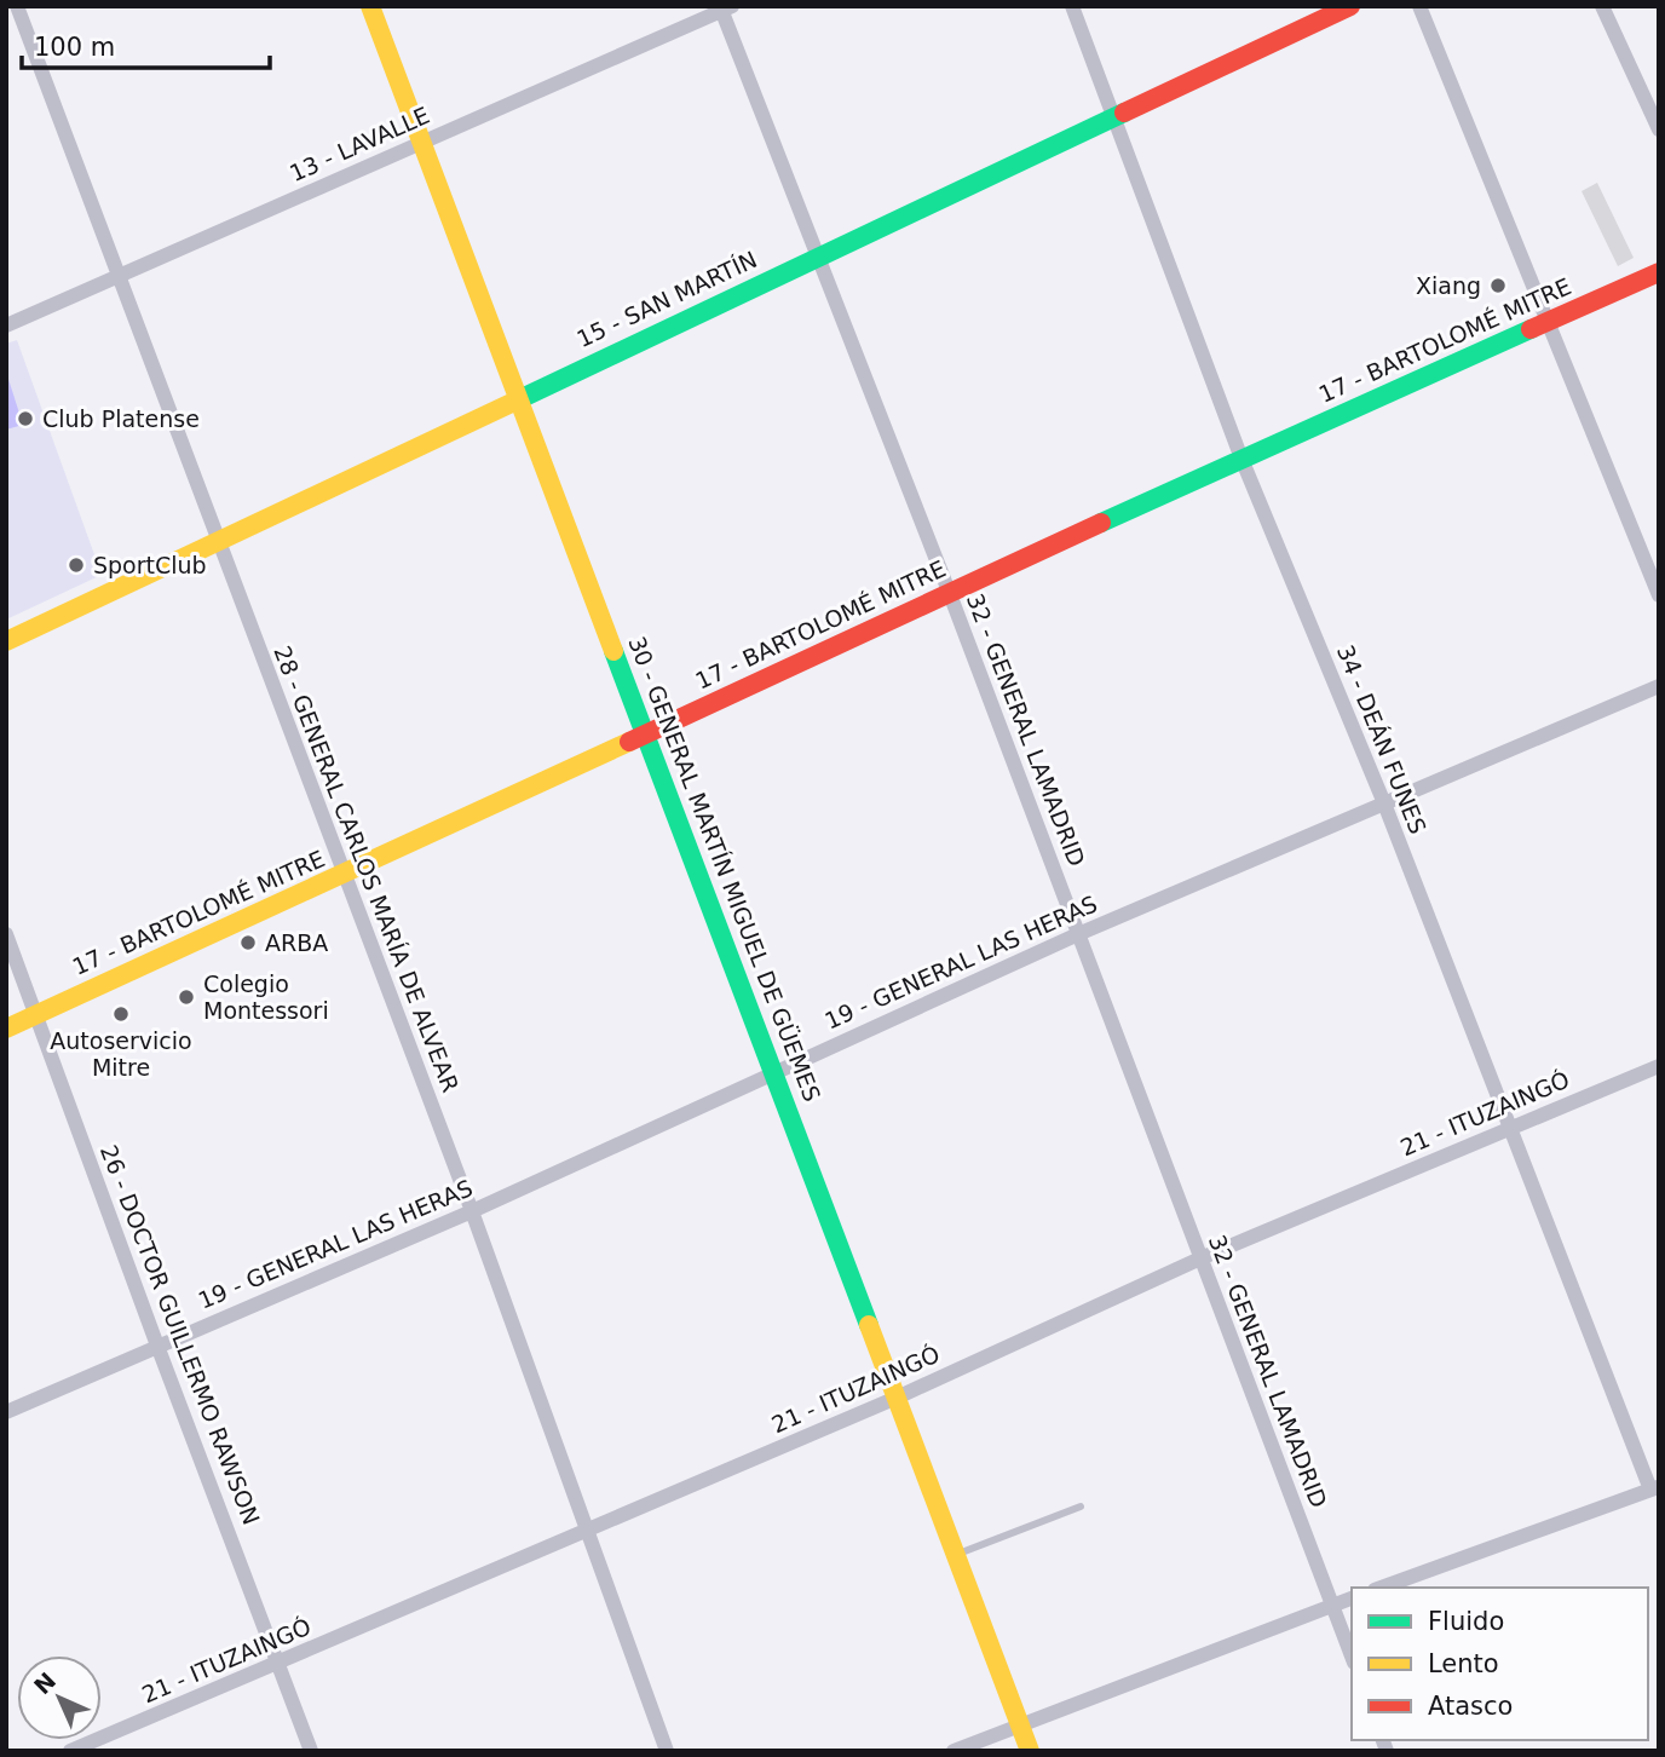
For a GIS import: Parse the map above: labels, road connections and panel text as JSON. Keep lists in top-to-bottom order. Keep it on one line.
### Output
{"streets":{"street":["13 - LAVALLE","15 - SAN MARTÍN","17 - BARTOLOMÉ MITRE","32 - GENERAL LAMADRID","34 - DEÁN FUNES","28 - GENERAL CARLOS MARÍA DE ALVEAR","30 - GENERAL MARTÍN MIGUEL DE GÜEMES","19 - GENERAL LAS HERAS","21 - ITUZAINGÓ","26 - DOCTOR GUILLERMO RAWSON"]},"crossings":[["13 - LAVALLE","32 - GENERAL LAMADRID"],["13 - LAVALLE","28 - GENERAL CARLOS MARÍA DE ALVEAR"],["13 - LAVALLE","30 - GENERAL MARTÍN MIGUEL DE GÜEMES"],["15 - SAN MARTÍN","32 - GENERAL LAMADRID"],["15 - SAN MARTÍN","34 - DEÁN FUNES"],["15 - SAN MARTÍN","28 - GENERAL CARLOS MARÍA DE ALVEAR"],["15 - SAN MARTÍN","30 - GENERAL MARTÍN MIGUEL DE GÜEMES"],["17 - BARTOLOMÉ MITRE","32 - GENERAL LAMADRID"],["17 - BARTOLOMÉ MITRE","34 - DEÁN FUNES"],["17 - BARTOLOMÉ MITRE","28 - GENERAL CARLOS MARÍA DE ALVEAR"],["17 - BARTOLOMÉ MITRE","30 - GENERAL MARTÍN MIGUEL DE GÜEMES"],["17 - BARTOLOMÉ MITRE","26 - DOCTOR GUILLERMO RAWSON"],["32 - GENERAL LAMADRID","19 - GENERAL LAS HERAS"],["32 - GENERAL LAMADRID","21 - ITUZAINGÓ"],["34 - DEÁN FUNES","19 - GENERAL LAS HERAS"],["34 - DEÁN FUNES","21 - ITUZAINGÓ"],["28 - GENERAL CARLOS MARÍA DE ALVEAR","19 - GENERAL LAS HERAS"],["28 - GENERAL CARLOS MARÍA DE ALVEAR","21 - ITUZAINGÓ"],["30 - GENERAL MARTÍN MIGUEL DE GÜEMES","19 - GENERAL LAS HERAS"],["30 - GENERAL MARTÍN MIGUEL DE GÜEMES","21 - ITUZAINGÓ"],["19 - GENERAL LAS HERAS","26 - DOCTOR GUILLERMO RAWSON"],["21 - ITUZAINGÓ","26 - DOCTOR GUILLERMO RAWSON"]],"places":["Xiang","Club Platense","SportClub","ARBA","Colegio Montessori","Autoservicio Mitre"],"legend":["Fluido","Lento","Atasco"],"scale_bar":"100 m","north":"top left"}
